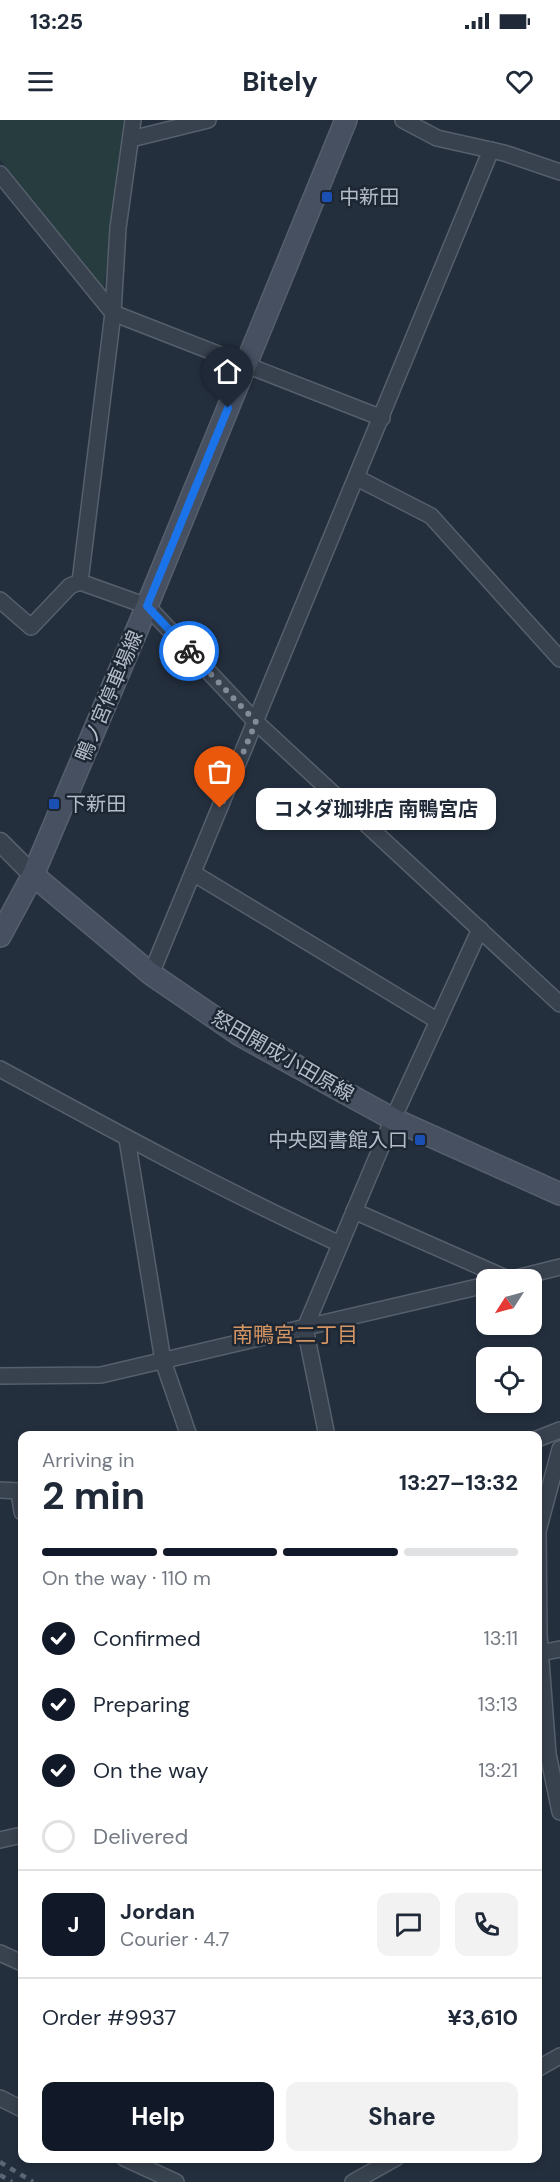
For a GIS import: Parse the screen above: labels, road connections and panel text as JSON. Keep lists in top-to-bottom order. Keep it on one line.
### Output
{"streets":{"main road":["鴨ノ宮停車場線","怒田開成小田原線"]},"crossings":[["鴨ノ宮停車場線","怒田開成小田原線"]],"districts":["南鴨宮二丁目"],"places":{"transit":["中新田","下新田","中央図書館入口"],"other":["コメダ珈琲店 南鴨宮店"]},"north":"bottom left","page":{"status":"13:25","header":"Bitely","bubble":"コメダ珈琲店 南鴨宮店","heading":["2 min","Arriving in","13:27–13:32"],"panel":["Jordan","Courier · 4.7","Order #9937","¥3,610"],"bar":"On the way · 110 m","list":[["Confirmed","13:11"],["Preparing","13:13"],["On the way","13:21"],"Delivered"],"round":"J","buttons":["Help","Share"]}}
